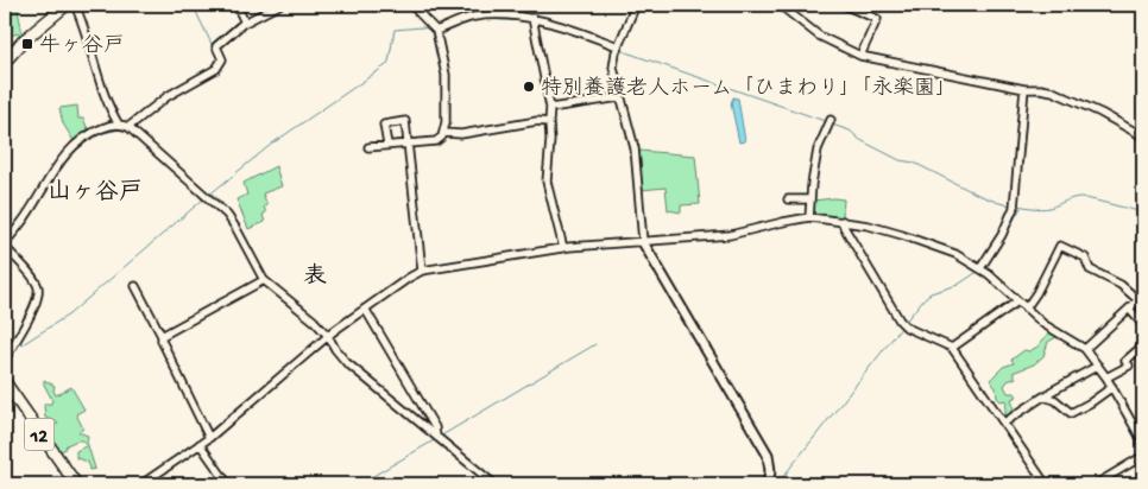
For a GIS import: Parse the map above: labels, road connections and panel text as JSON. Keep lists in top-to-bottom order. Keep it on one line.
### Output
{"streets":{"main road":["12"]},"districts":["山ヶ谷戸","表"],"places":{"transit":["牛ヶ谷戸"],"other":["特別養護老人ホーム「ひまわり」「永楽園」"]}}
